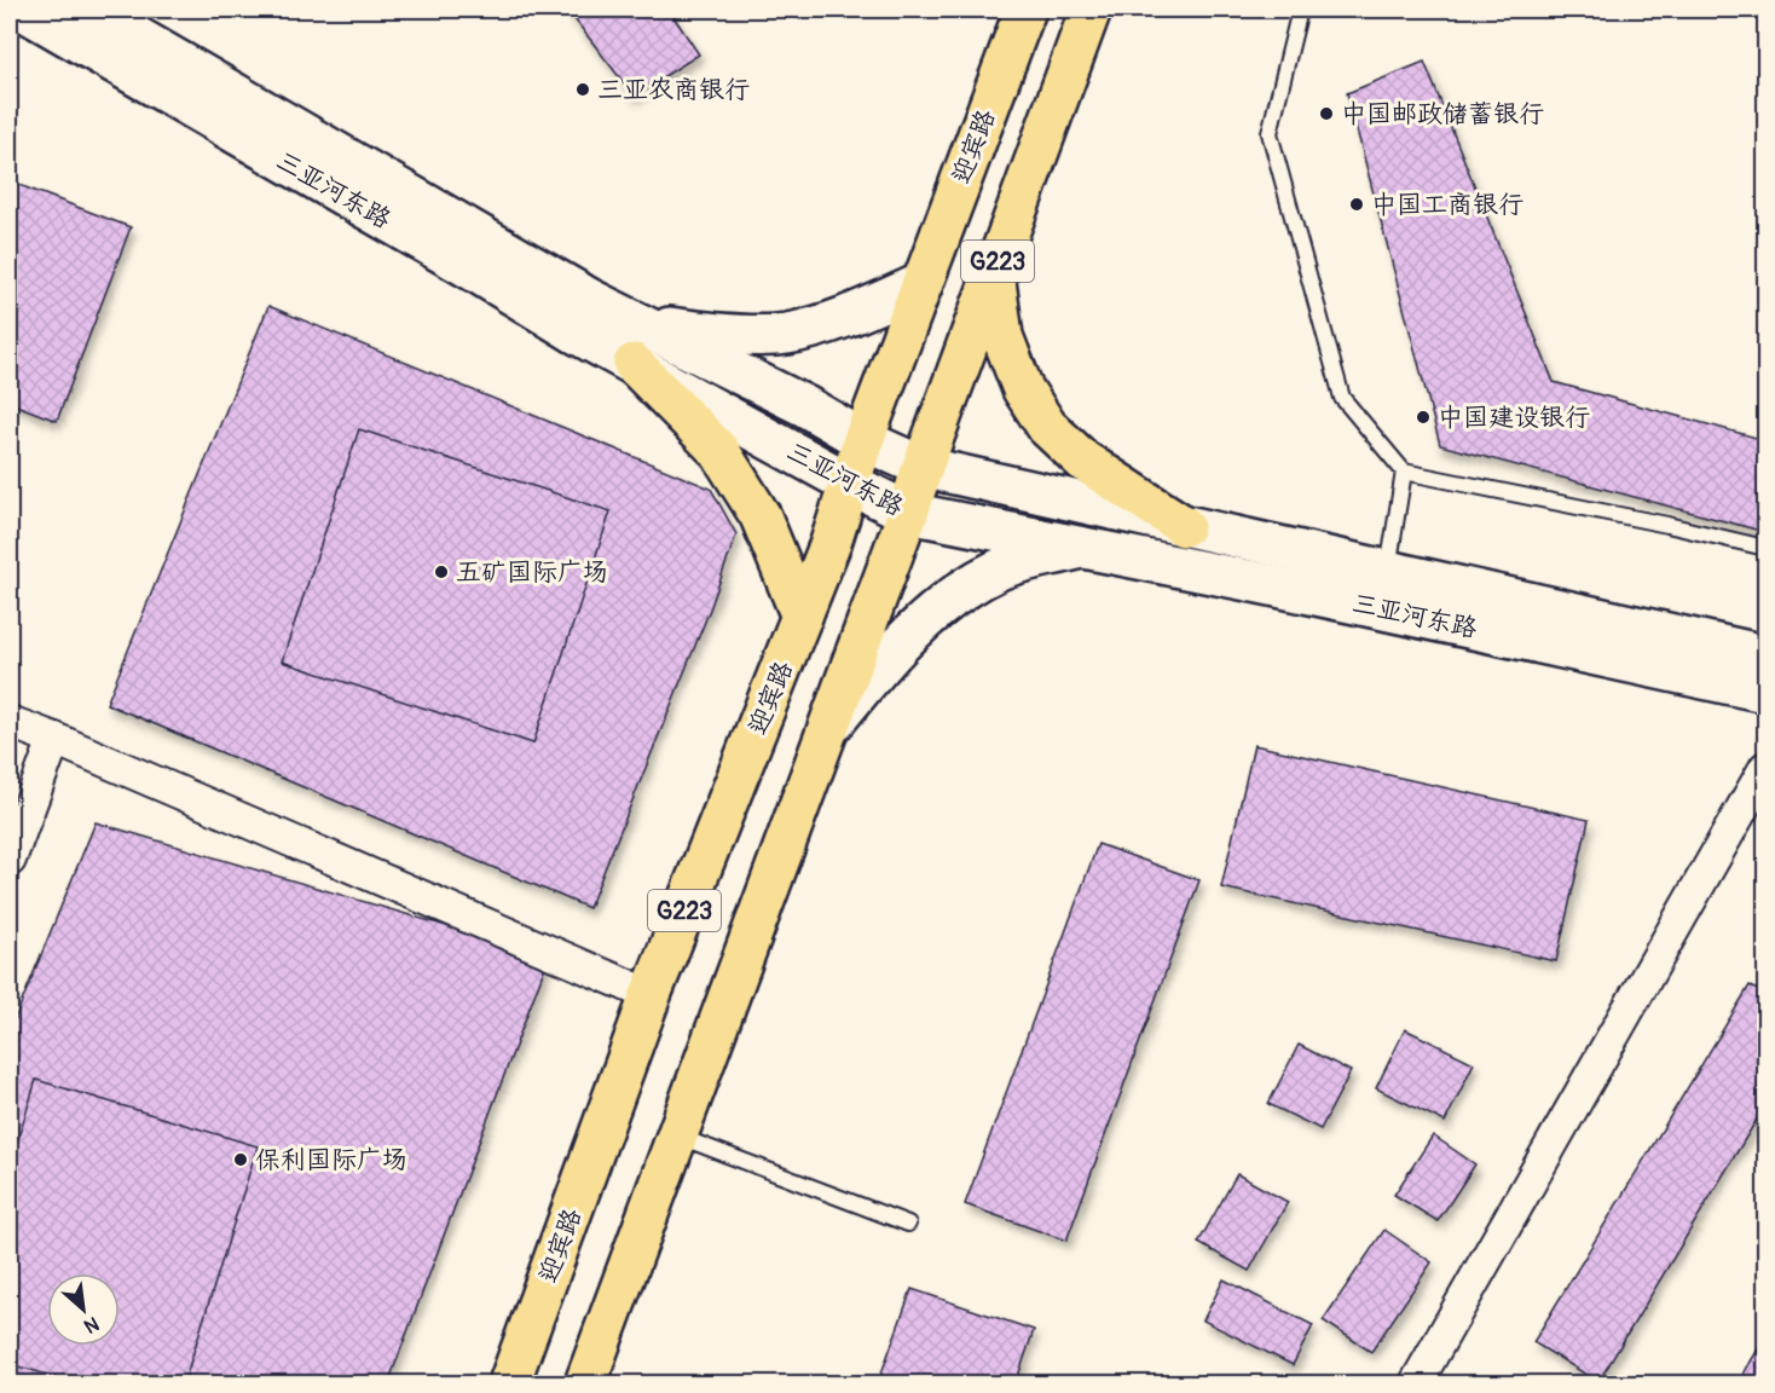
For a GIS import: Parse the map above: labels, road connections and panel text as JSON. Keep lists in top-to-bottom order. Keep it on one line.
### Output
{"streets":{"main road":["迎宾路","三亚河东路","G223"]},"crossings":[["迎宾路","三亚河东路"],["三亚河东路","G223"]],"places":["三亚农商银行","中国邮政储蓄银行","中国工商银行","中国建设银行","五矿国际广场","保利国际广场"],"north":"bottom right"}
